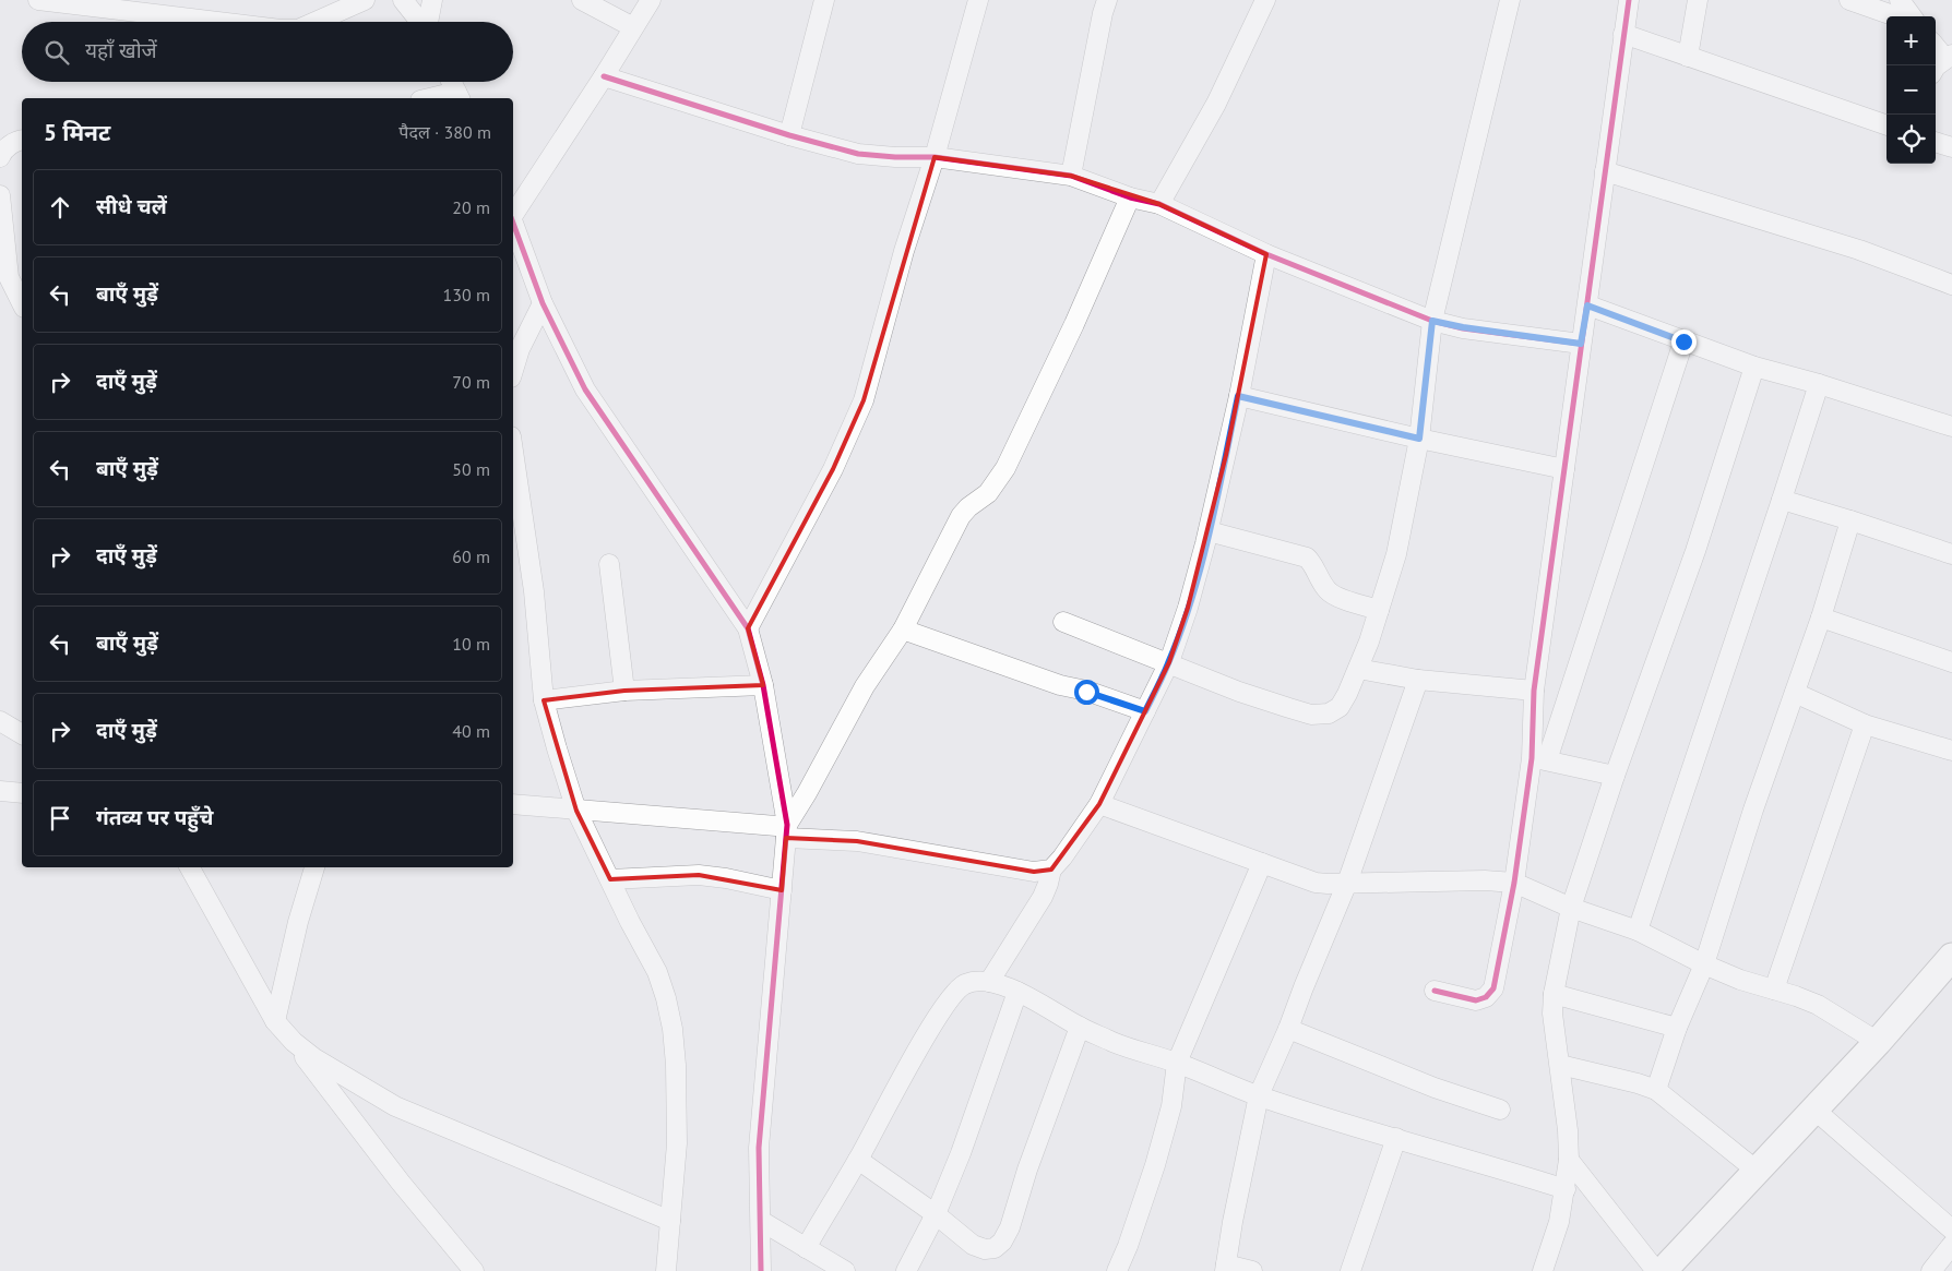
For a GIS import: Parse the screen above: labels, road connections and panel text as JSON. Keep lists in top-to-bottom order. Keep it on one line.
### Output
{"page":{"map_buttons":["+","−"],"search":"यहाँ खोजें","heading":["5 मिनट","पैदल · 380 m"],"list":[["सीधे चलें","20 m"],["बाएँ मुड़ें","130 m"],["दाएँ मुड़ें","70 m"],["बाएँ मुड़ें","50 m"],["दाएँ मुड़ें","60 m"],["बाएँ मुड़ें","10 m"],["दाएँ मुड़ें","40 m"],"गंतव्य पर पहुँचे"]}}
